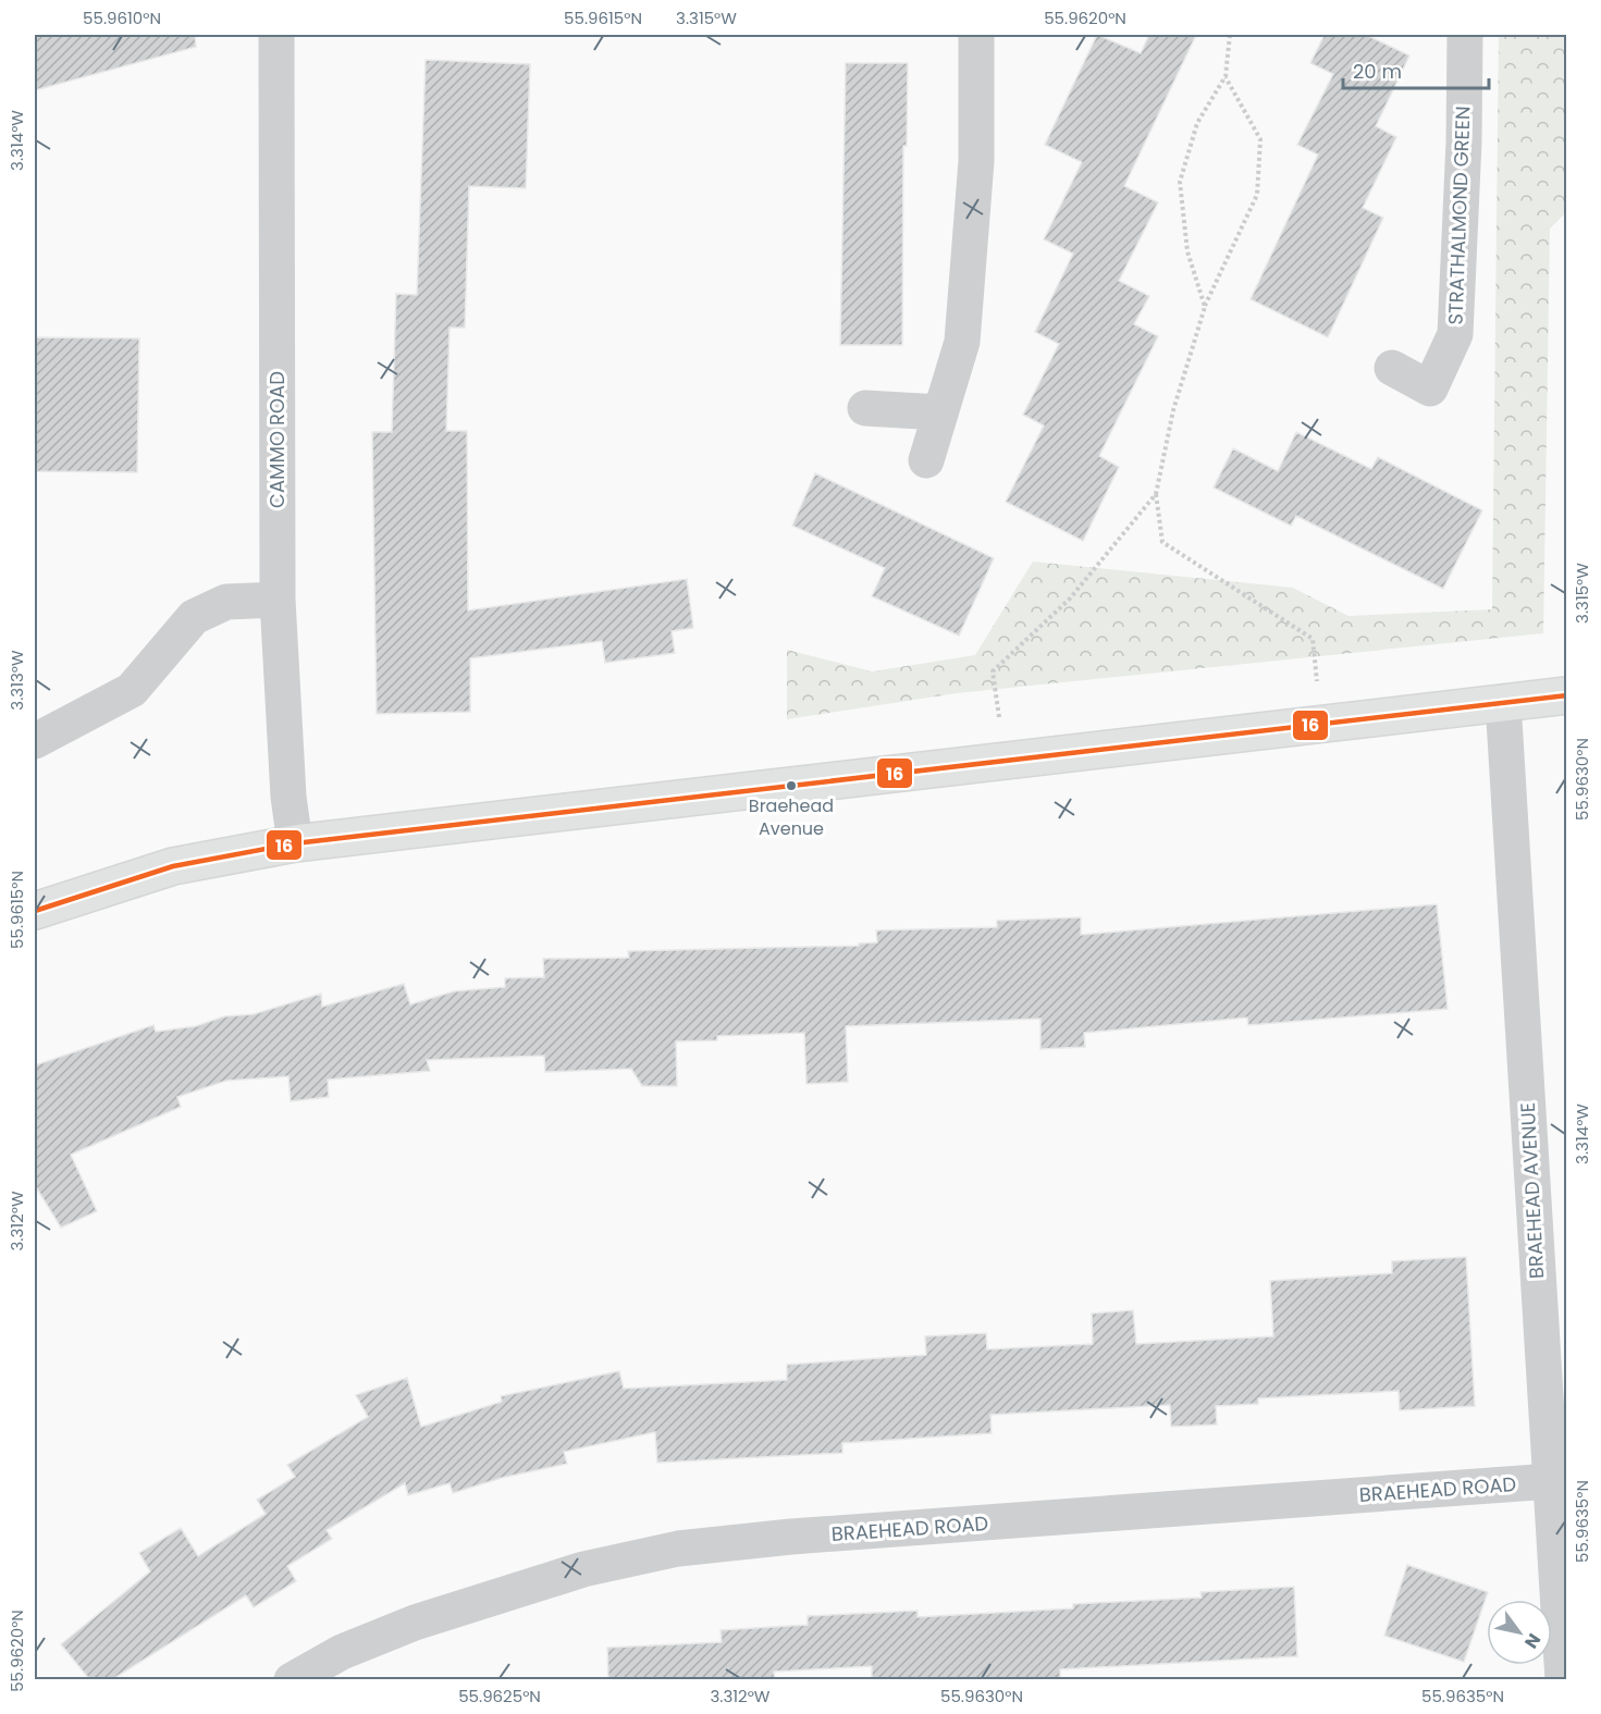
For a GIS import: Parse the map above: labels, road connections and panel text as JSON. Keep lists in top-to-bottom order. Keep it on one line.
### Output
{"streets":{"street":["STRATHALMOND GREEN","CAMMO ROAD","BRAEHEAD AVENUE","BRAEHEAD ROAD"]},"crossings":[["BRAEHEAD AVENUE","BRAEHEAD ROAD"]],"places":["Braehead Avenue"],"lines":["transit line 16"],"scale_bar":"20 m","north":"bottom right","coordinates":["55.9610°N","55.9615°N","3.315°W","55.9620°N","3.314°W","3.313°W","55.9630°N","3.312°W","55.9635°N","55.9625°N"]}
